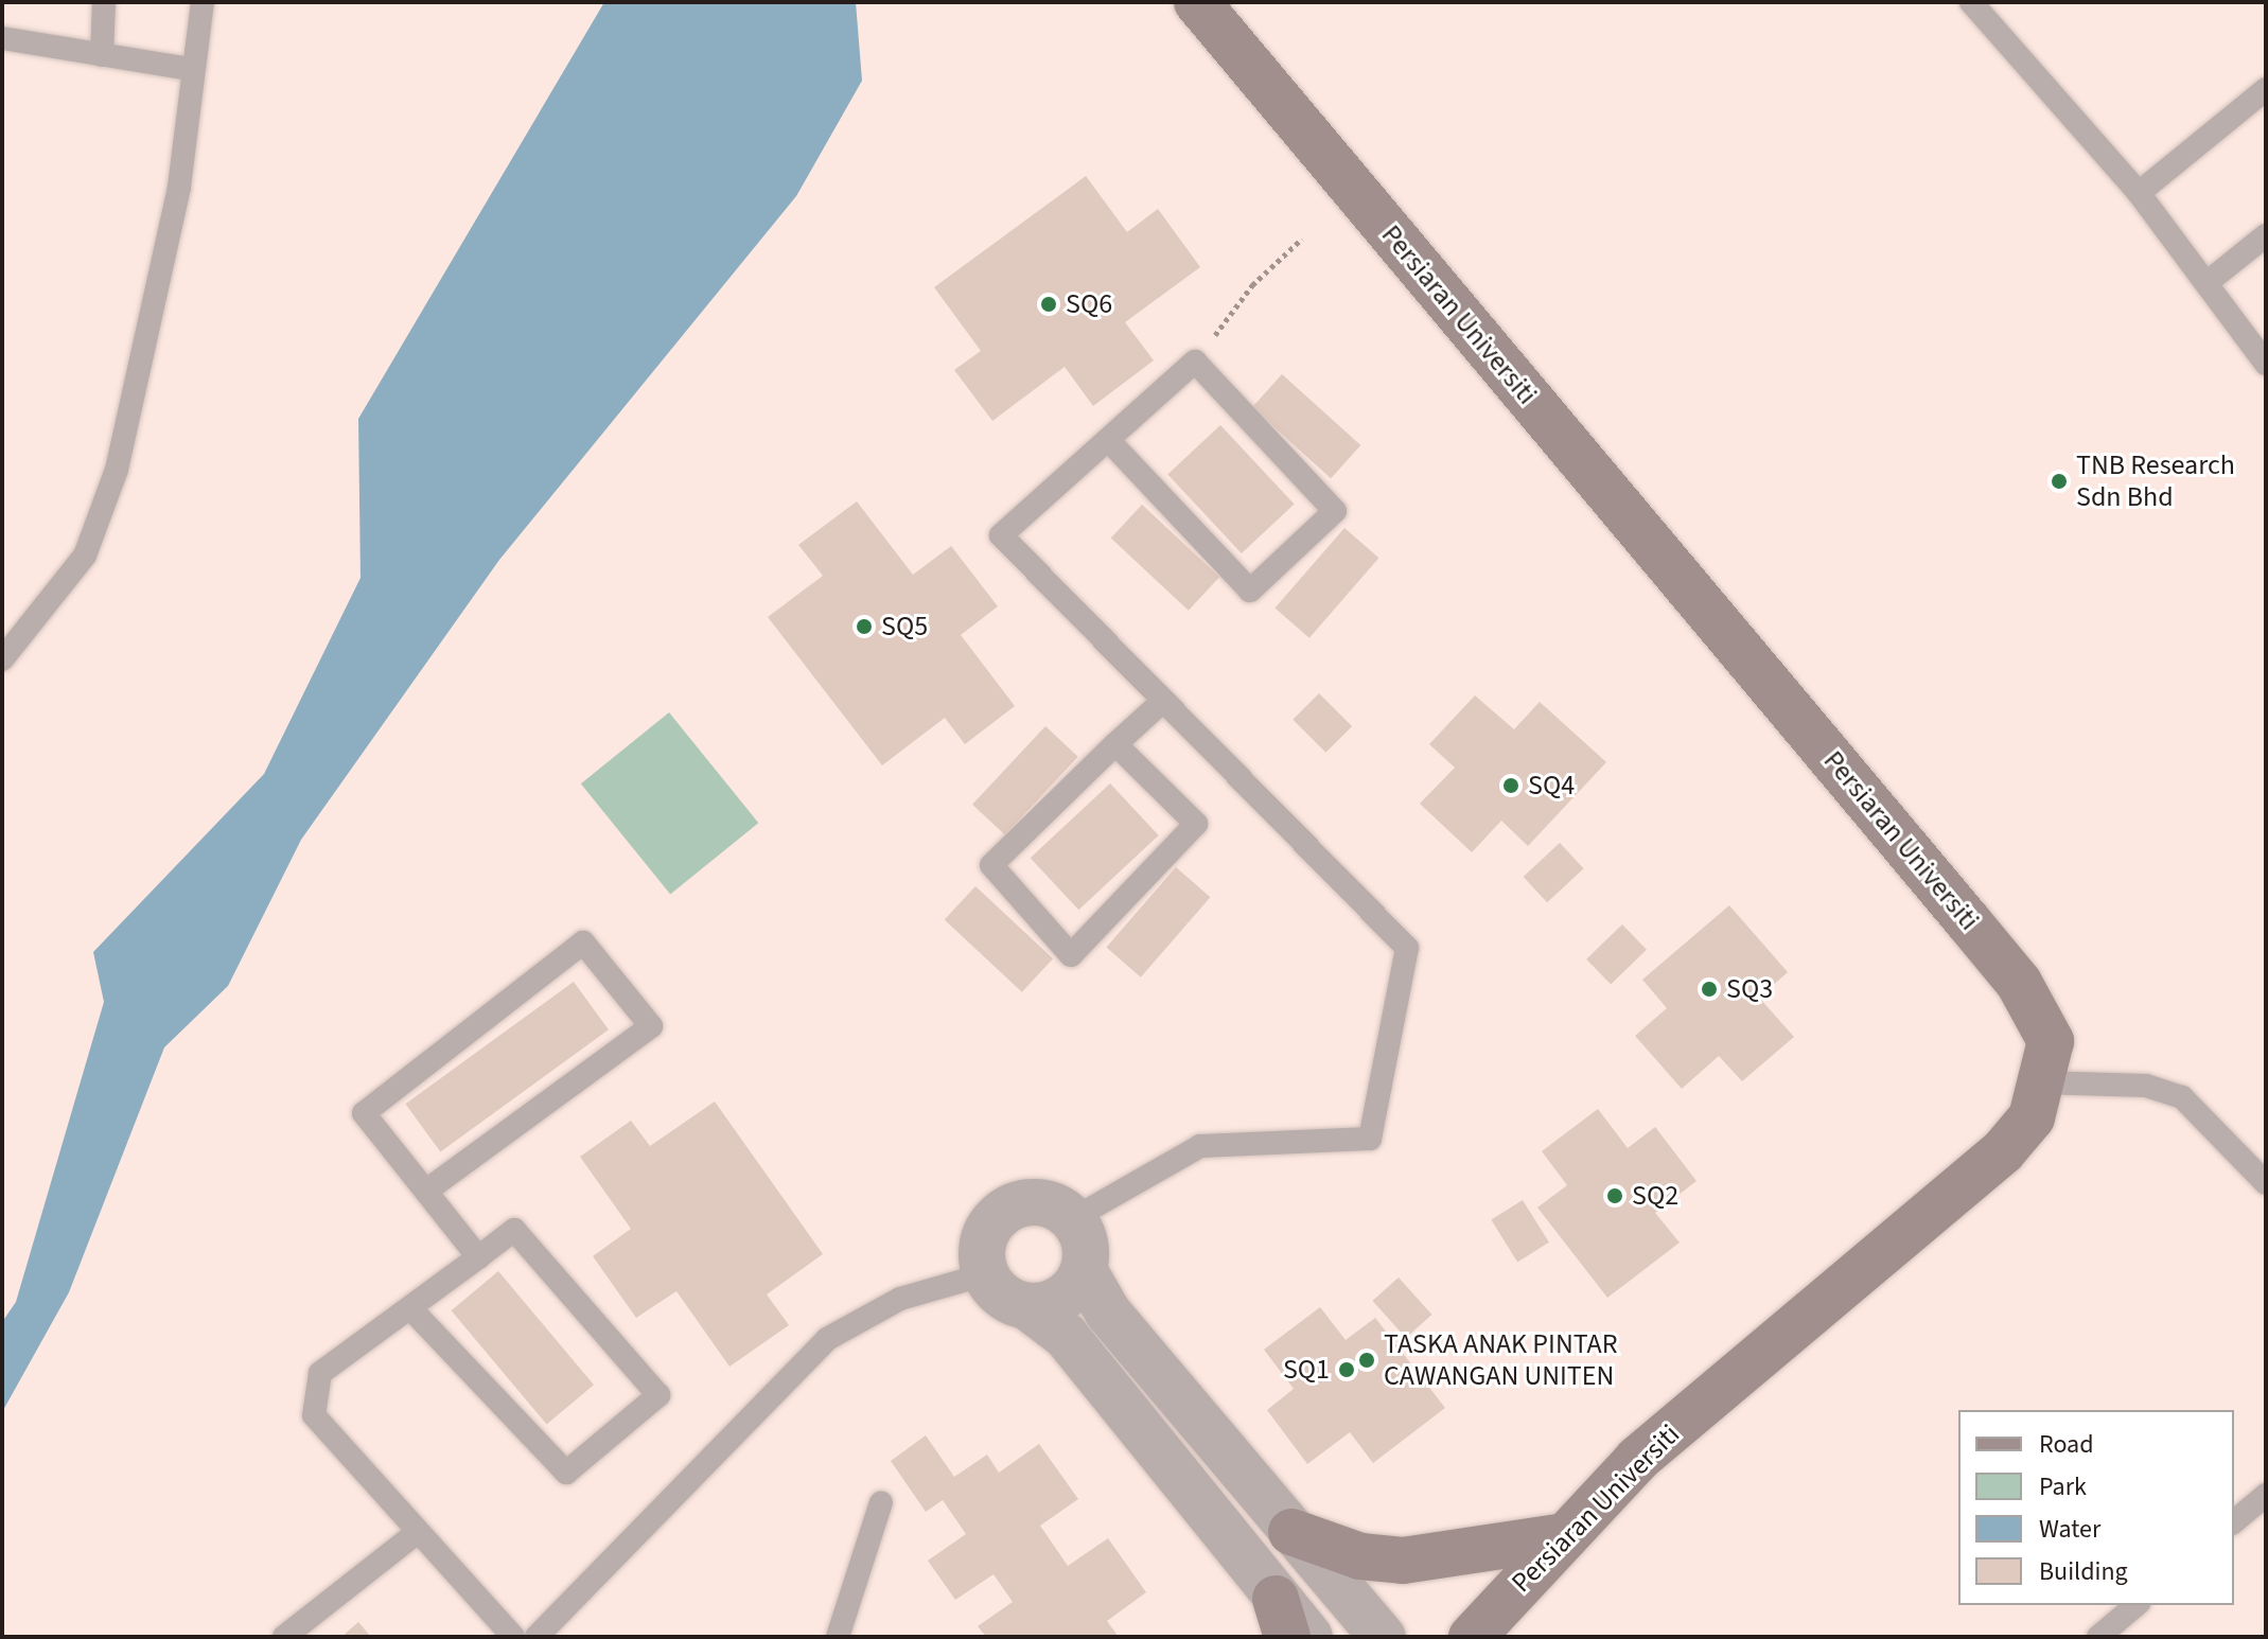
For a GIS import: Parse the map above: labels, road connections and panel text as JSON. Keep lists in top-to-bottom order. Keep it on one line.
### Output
{"streets":{"street":["Persiaran Universiti"]},"places":["SQ6","TNB Research Sdn Bhd","SQ5","SQ4","SQ3","SQ2","TASKA ANAK PINTAR CAWANGAN UNITEN","SQ1"],"legend":["Road","Park","Water","Building"]}
